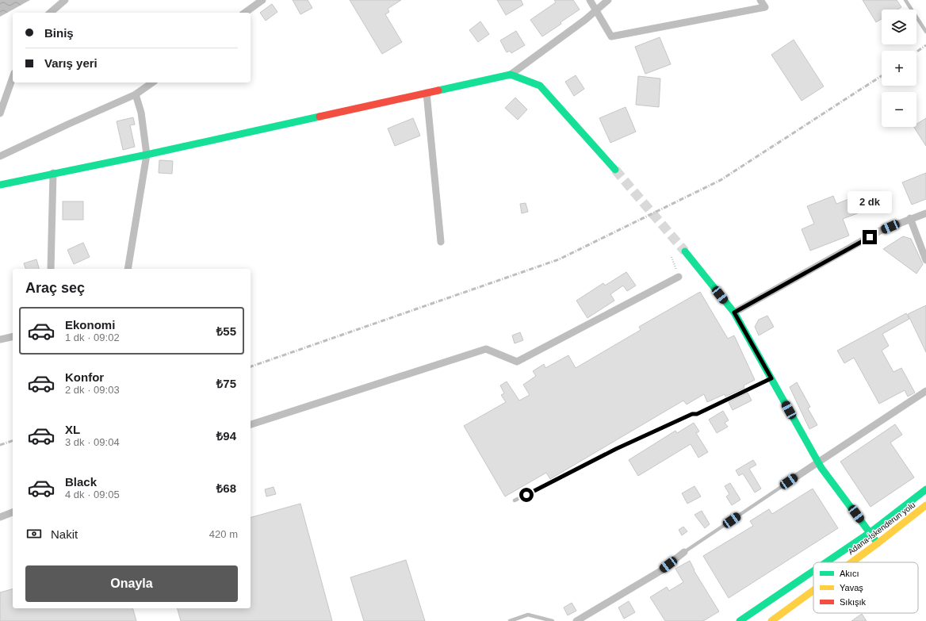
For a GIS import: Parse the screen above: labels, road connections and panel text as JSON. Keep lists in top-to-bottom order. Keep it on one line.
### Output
{"streets":{"main road":["Adana-İskenderun yolu"]},"legend":["Akıcı","Yavaş","Sıkışık"],"page":{"map_buttons":["+","−"],"banner":["Biniş","Varış yeri"],"bubble":"2 dk","heading":"Araç seç","list":[{"name":"Ekonomi","note":"1 dk · 09:02","value":"₺55"},{"name":"Konfor","note":"2 dk · 09:03","value":"₺75"},{"name":"XL","note":"3 dk · 09:04","value":"₺94"},{"name":"Black","note":"4 dk · 09:05","value":"₺68"}],"pay":["Nakit","420 m"],"buttons":"Onayla"}}
